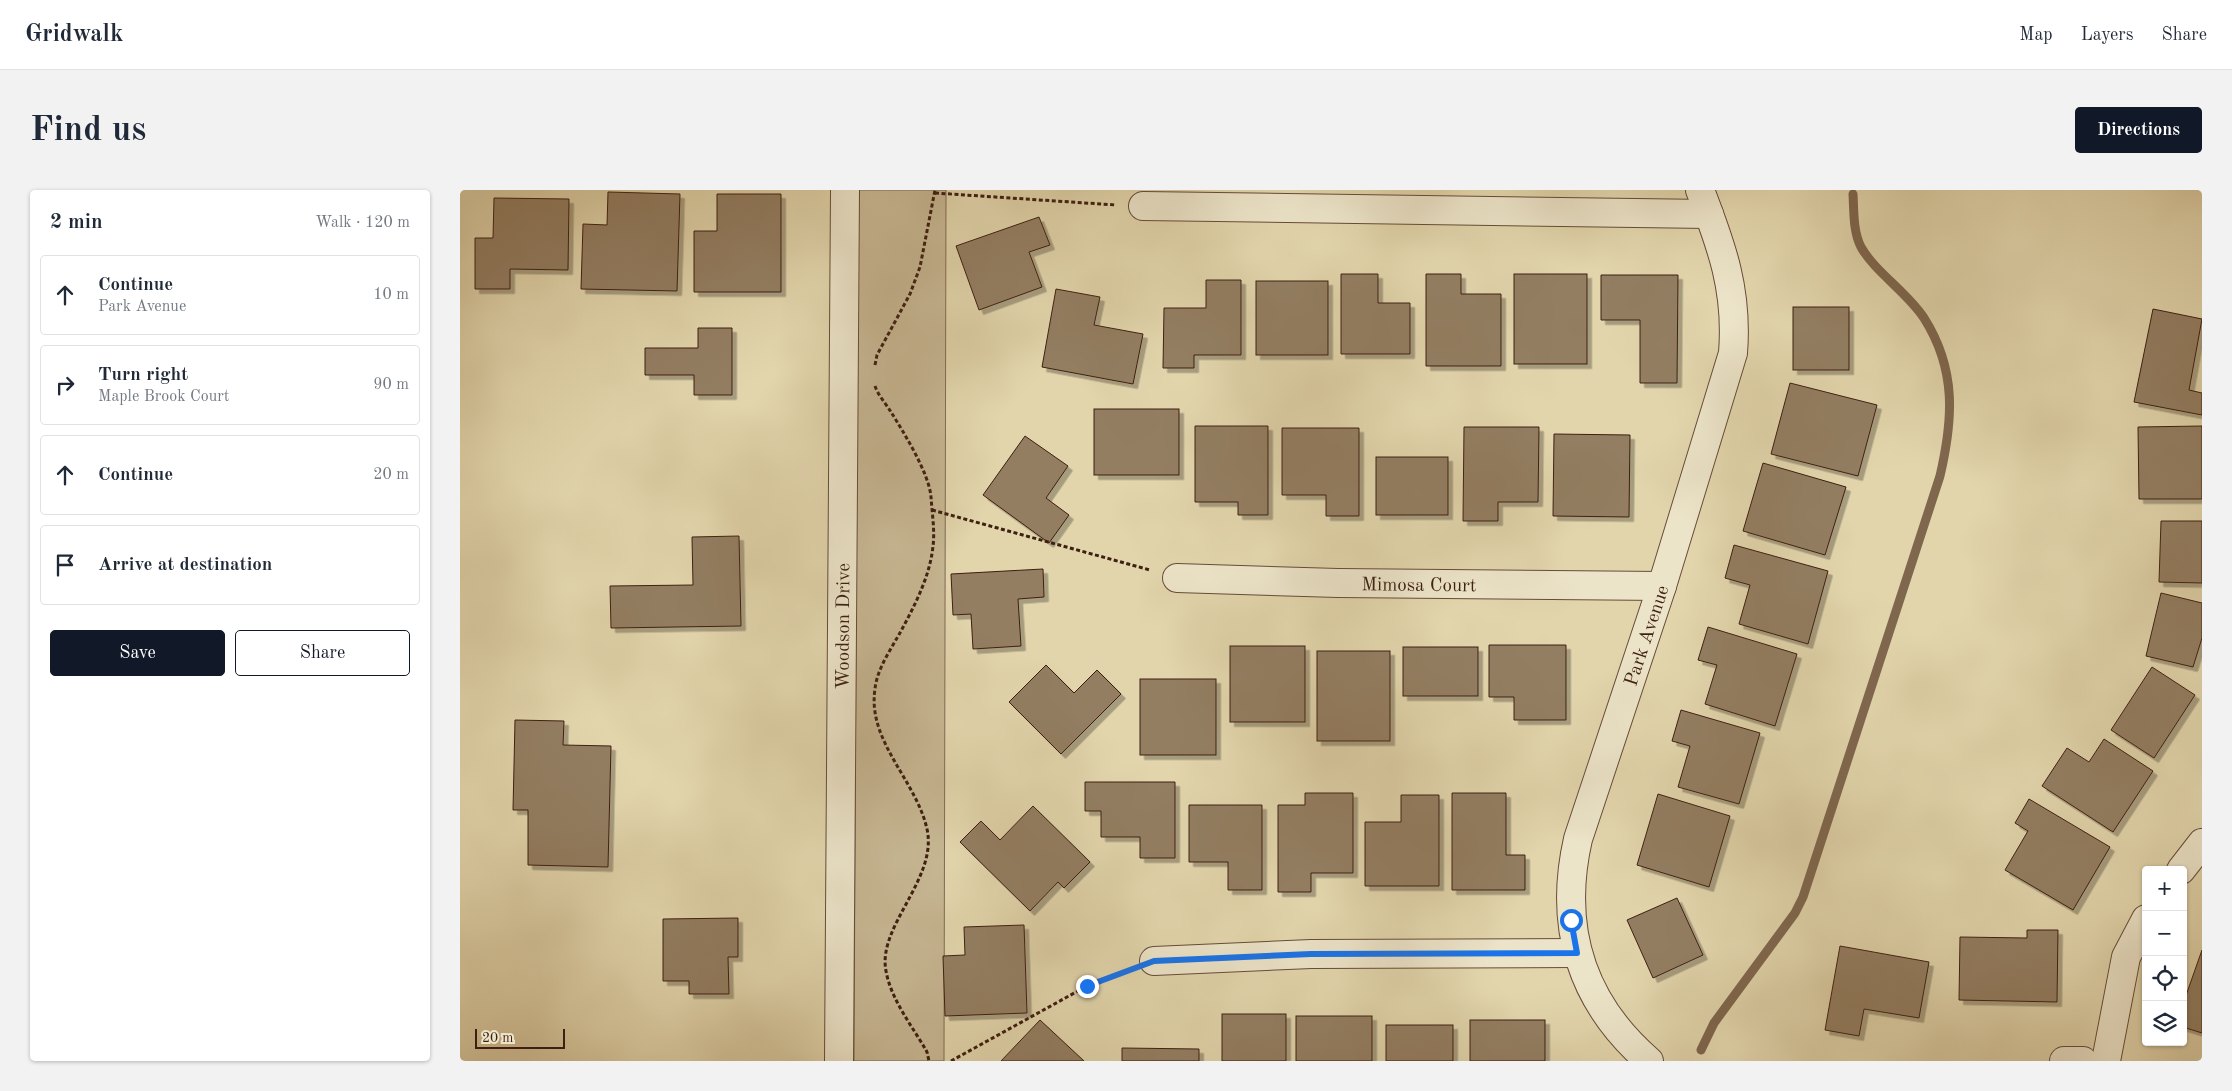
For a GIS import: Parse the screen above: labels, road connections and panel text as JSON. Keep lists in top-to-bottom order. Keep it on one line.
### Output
{"streets":{"street":["Mimosa Court","Woodson Drive","Park Avenue"]},"crossings":[["Mimosa Court","Park Avenue"]],"scale_bar":"20 m","page":{"header":"Gridwalk","nav":["Map","Layers","Share"],"buttons":["Directions",["Save","Share"]],"title":"Find us","heading":["2 min","Walk · 120 m"],"list":[["Continue","Park Avenue","10 m"],["Turn right","Maple Brook Court","90 m"],["Continue","20 m"],"Arrive at destination"],"map_buttons":["+","−"],"scale":"20 m"}}
